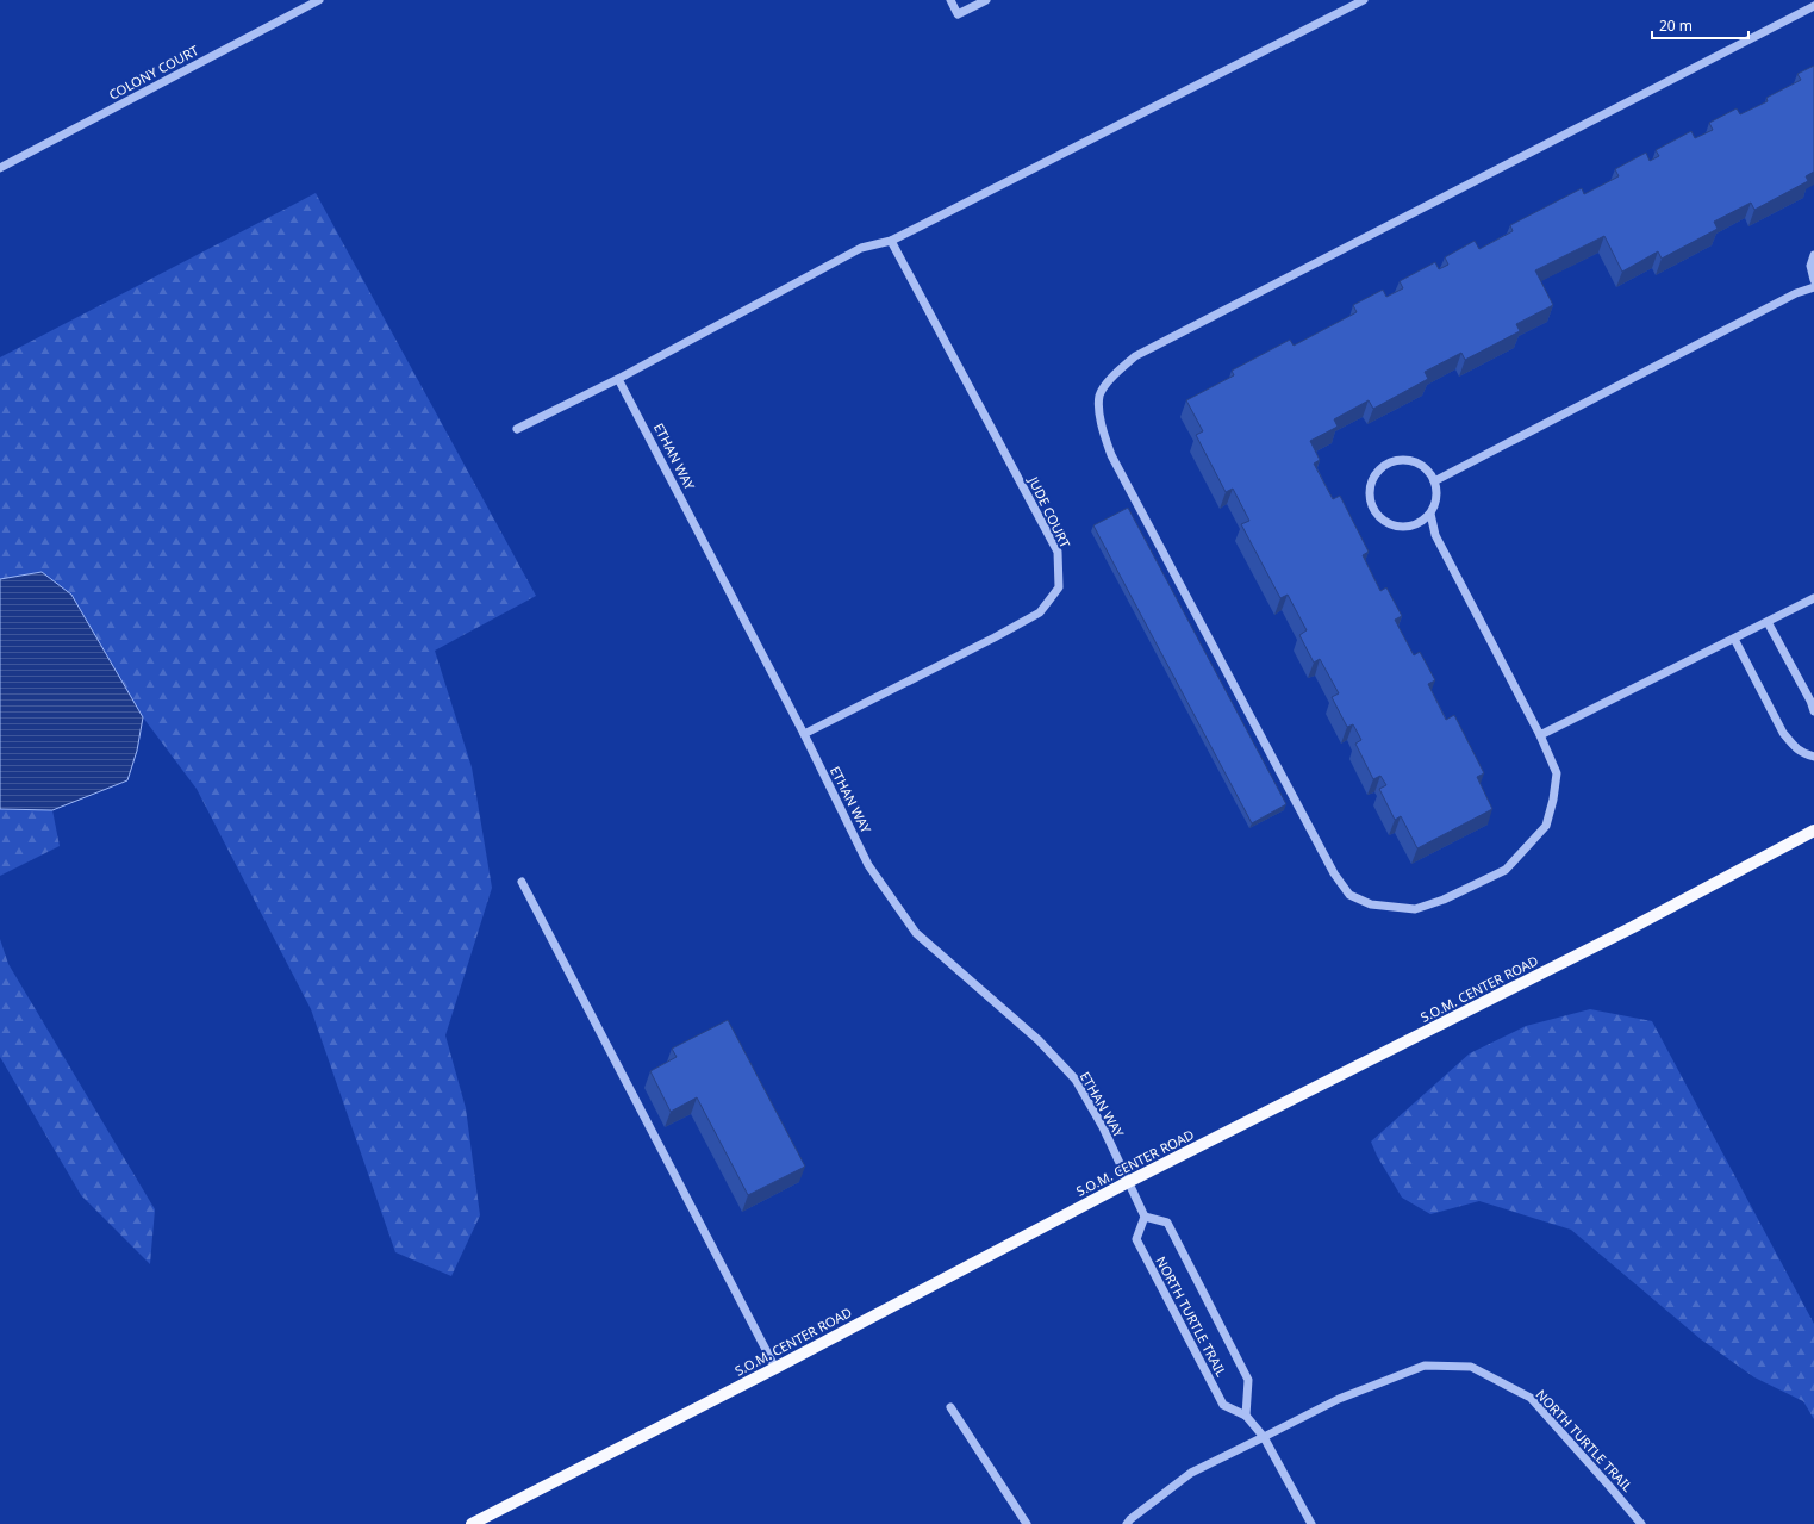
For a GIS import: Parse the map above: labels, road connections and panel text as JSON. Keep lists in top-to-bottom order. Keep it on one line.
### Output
{"streets":{"main road":["S.O.M. CENTER ROAD"],"street":["COLONY COURT","ETHAN WAY","JUDE COURT","NORTH TURTLE TRAIL"]},"crossings":[["ETHAN WAY","JUDE COURT"],["ETHAN WAY","S.O.M. CENTER ROAD"]],"scale_bar":"20 m"}
